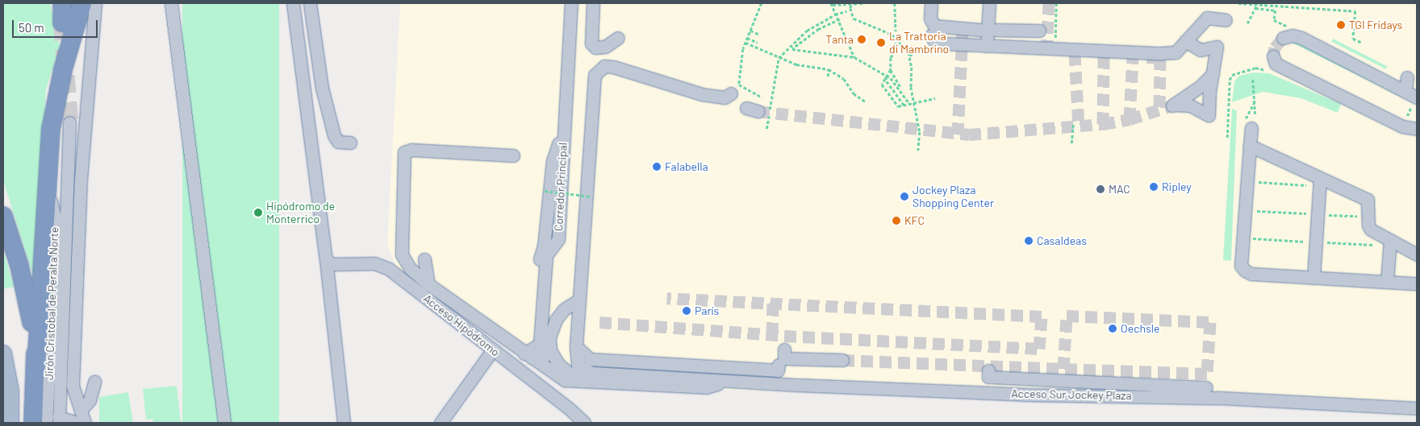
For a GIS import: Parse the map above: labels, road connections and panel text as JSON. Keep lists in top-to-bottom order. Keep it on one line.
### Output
{"streets":{"street":["Corredor Principal","Jirón Cristobal de Peralta Norte","Acceso Hipódromo","Acceso Sur Jockey Plaza"]},"places":["TGI Fridays","Tanta","La Trattoria di Mambrino","Falabella","Ripley","MAC","Jockey Plaza Shopping Center","Hipódromo de Monterrico","KFC","CasaIdeas","París","Oechsle"],"scale_bar":"50 m"}
